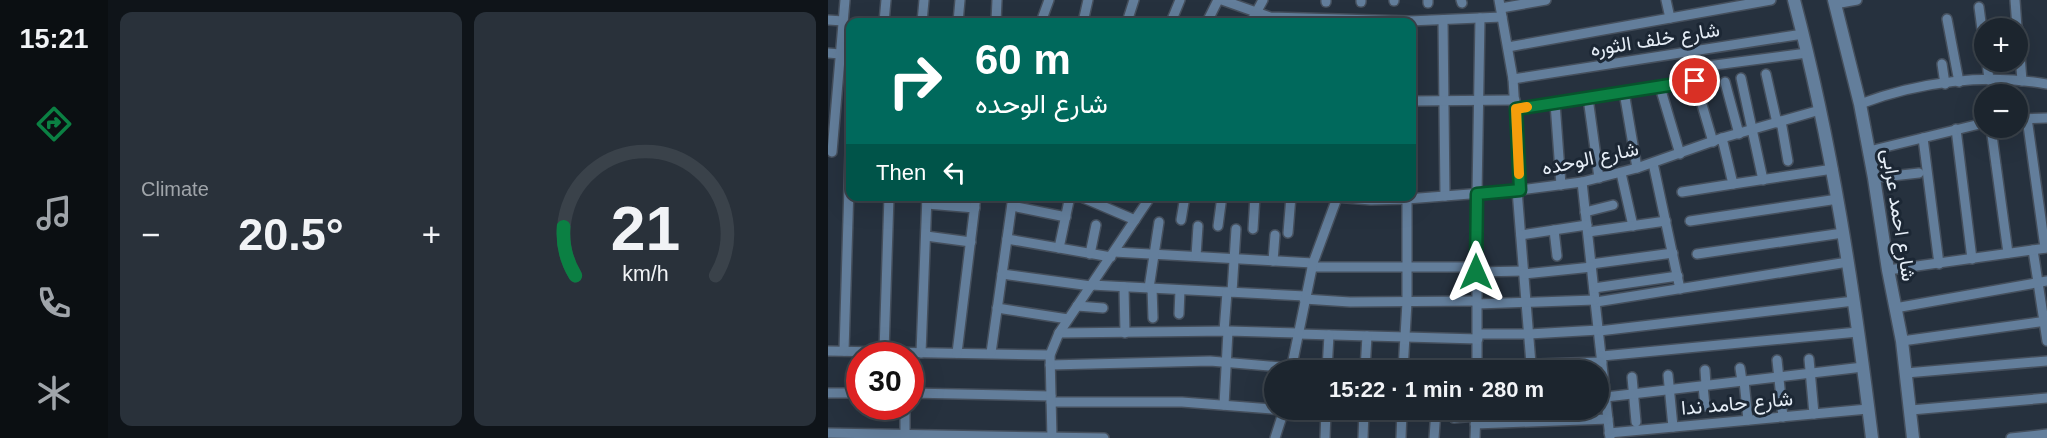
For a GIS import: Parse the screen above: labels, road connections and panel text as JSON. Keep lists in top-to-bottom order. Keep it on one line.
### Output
{"streets":{"street":["شارع خلف الثوره","شارع الوحده","شارع احمد عرابى","شارع حامد ندا"]},"page":{"tabs":"15:21","tile":"Climate","map_buttons":["+","−"],"turn":["60 m","شارع الوحده"],"then":"Then","heat":["−","20.5°","+"],"limit":"30","trip":"15:22 · 1 min · 280 m","gauge":["21","km/h"]}}
